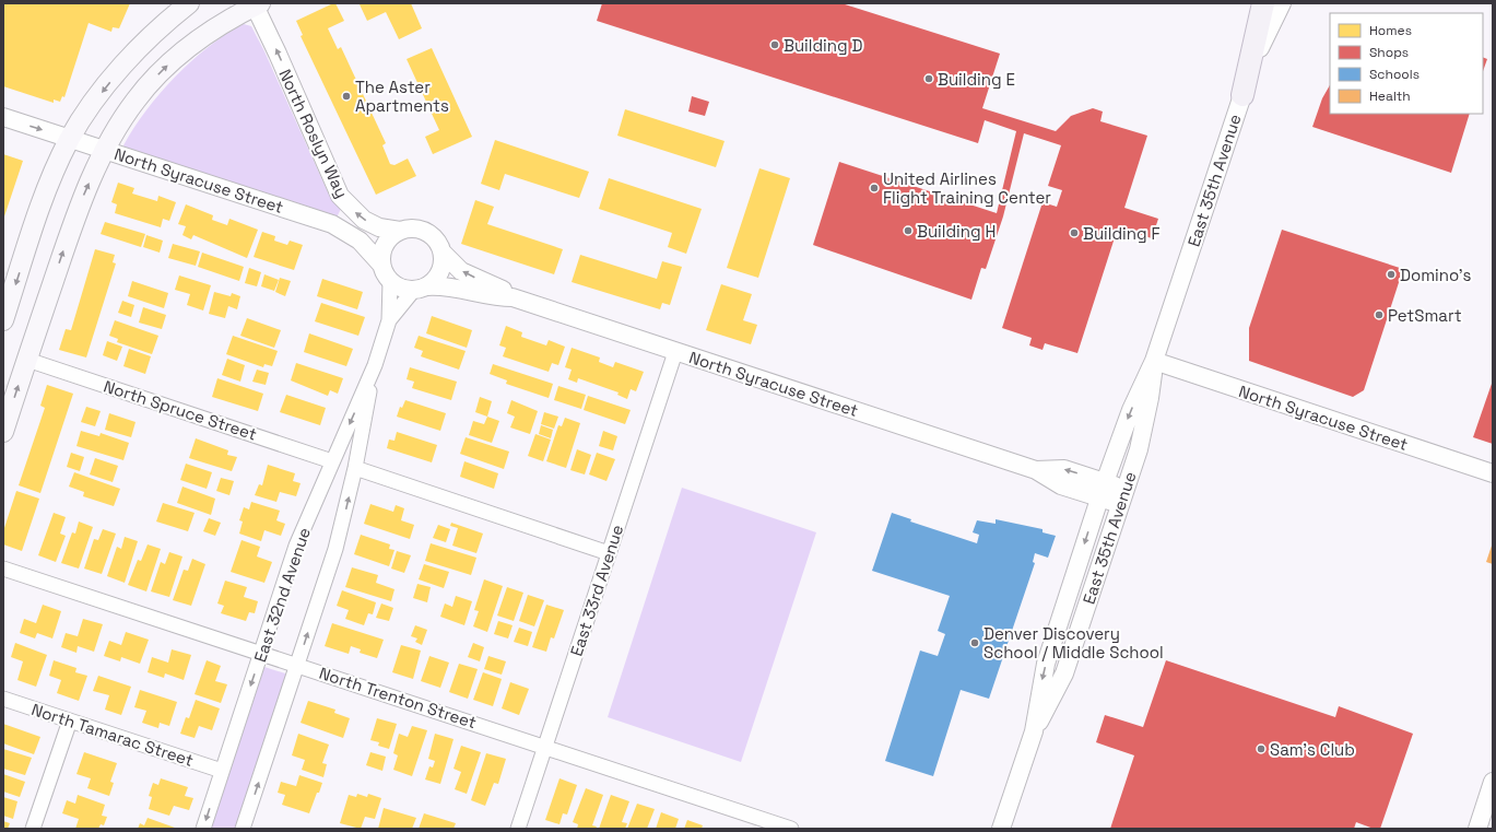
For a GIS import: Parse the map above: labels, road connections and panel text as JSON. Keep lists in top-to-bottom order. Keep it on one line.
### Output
{"streets":{"street":["North Roslyn Way","North Syracuse Street","East 35th Avenue","North Spruce Street","East 33rd Avenue","East 32nd Avenue","North Trenton Street","North Tamarac Street"]},"crossings":[["North Roslyn Way","North Syracuse Street"],["North Roslyn Way","East 32nd Avenue"],["North Syracuse Street","East 35th Avenue"],["North Syracuse Street","East 33rd Avenue"],["North Syracuse Street","East 32nd Avenue"],["North Spruce Street","East 32nd Avenue"],["East 33rd Avenue","North Trenton Street"],["East 32nd Avenue","North Trenton Street"],["East 32nd Avenue","North Tamarac Street"]],"one_way":["North Roslyn Way"],"places":["Building D","Building E","The Aster Apartments","United Airlines Flight Training Center","Building H","Building F","Domino's","PetSmart","Denver Discovery School / Middle School","Sam's Club"],"legend":["Homes","Shops","Schools","Health"]}
